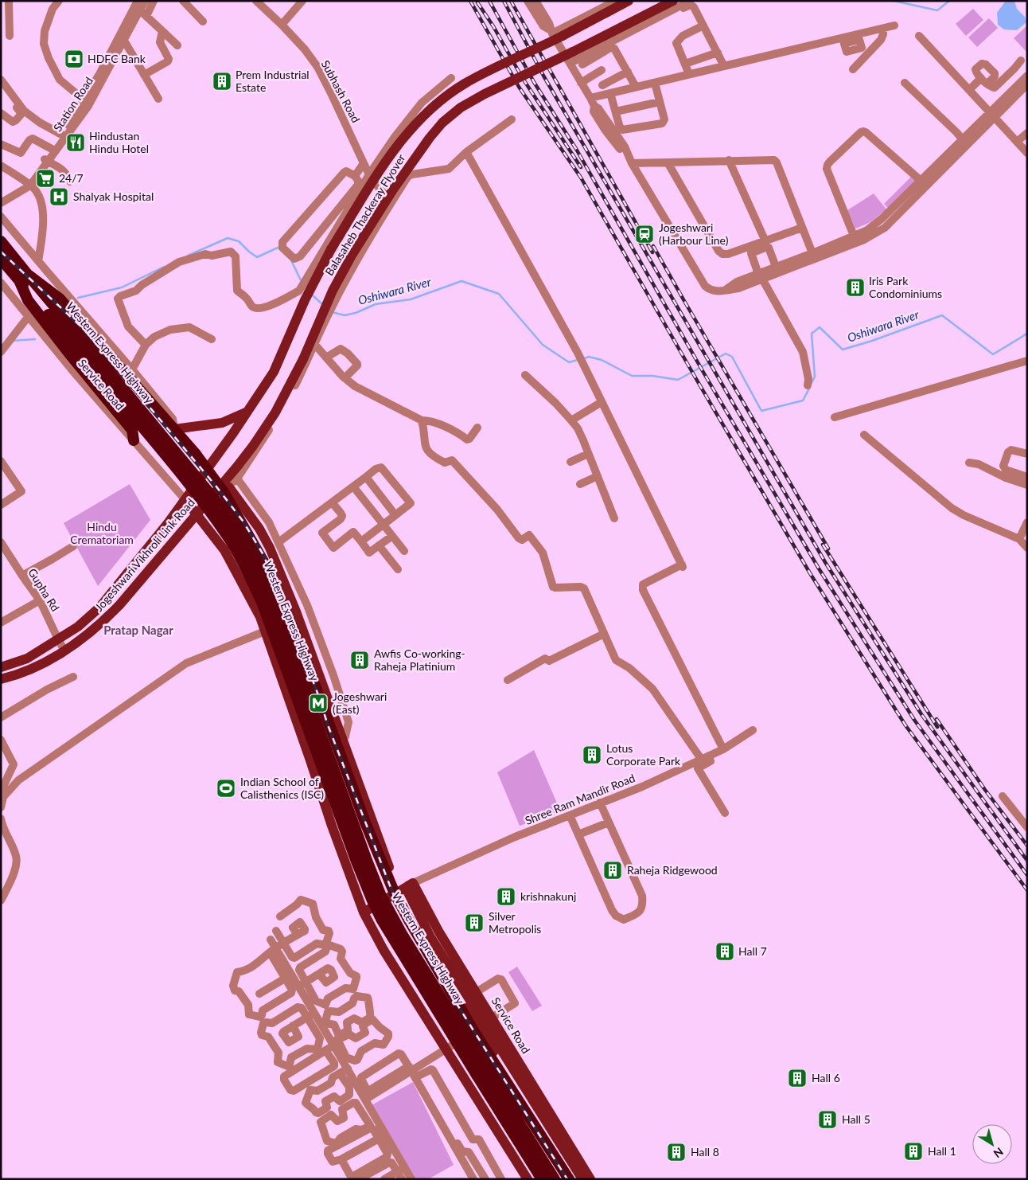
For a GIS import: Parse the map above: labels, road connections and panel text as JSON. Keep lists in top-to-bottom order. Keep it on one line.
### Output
{"streets":{"highway":["Western Express Highway"],"main road":["Balasaheb Thackeray Flyover","Service Road","Jogeshwari Vikhroli Link Road"],"street":["Subhash Road","Station Road","Gupha Rd","Shree Ram Mandir Road"]},"crossings":[["Balasaheb Thackeray Flyover","Service Road"],["Balasaheb Thackeray Flyover","Jogeshwari Vikhroli Link Road"],["Balasaheb Thackeray Flyover","Gupha Rd"],["Service Road","Shree Ram Mandir Road"],["Jogeshwari Vikhroli Link Road","Gupha Rd"]],"districts":["Pratap Nagar"],"water":["Oshiwara River"],"parks":["Hindu Crematoriam"],"places":{"bank":["HDFC Bank"],"building":["Prem Industrial Estate","Iris Park Condominiums","Awfis Co-working- Raheja Platinium","Lotus Corporate Park","Raheja Ridgewood","krishnakunj","Silver Metropolis","Hall 7","Hall 6","Hall 5","Hall 1","Hall 8"],"restaurant":["Hindustan Hindu Hotel"],"supermarket":["24/7"],"hospital":["Shalyak Hospital"],"station":["Jogeshwari (Harbour Line)"],"metro station":["Jogeshwari (East)"],"sports":["Indian School of Calisthenics (ISC)"]},"north":"bottom right"}
